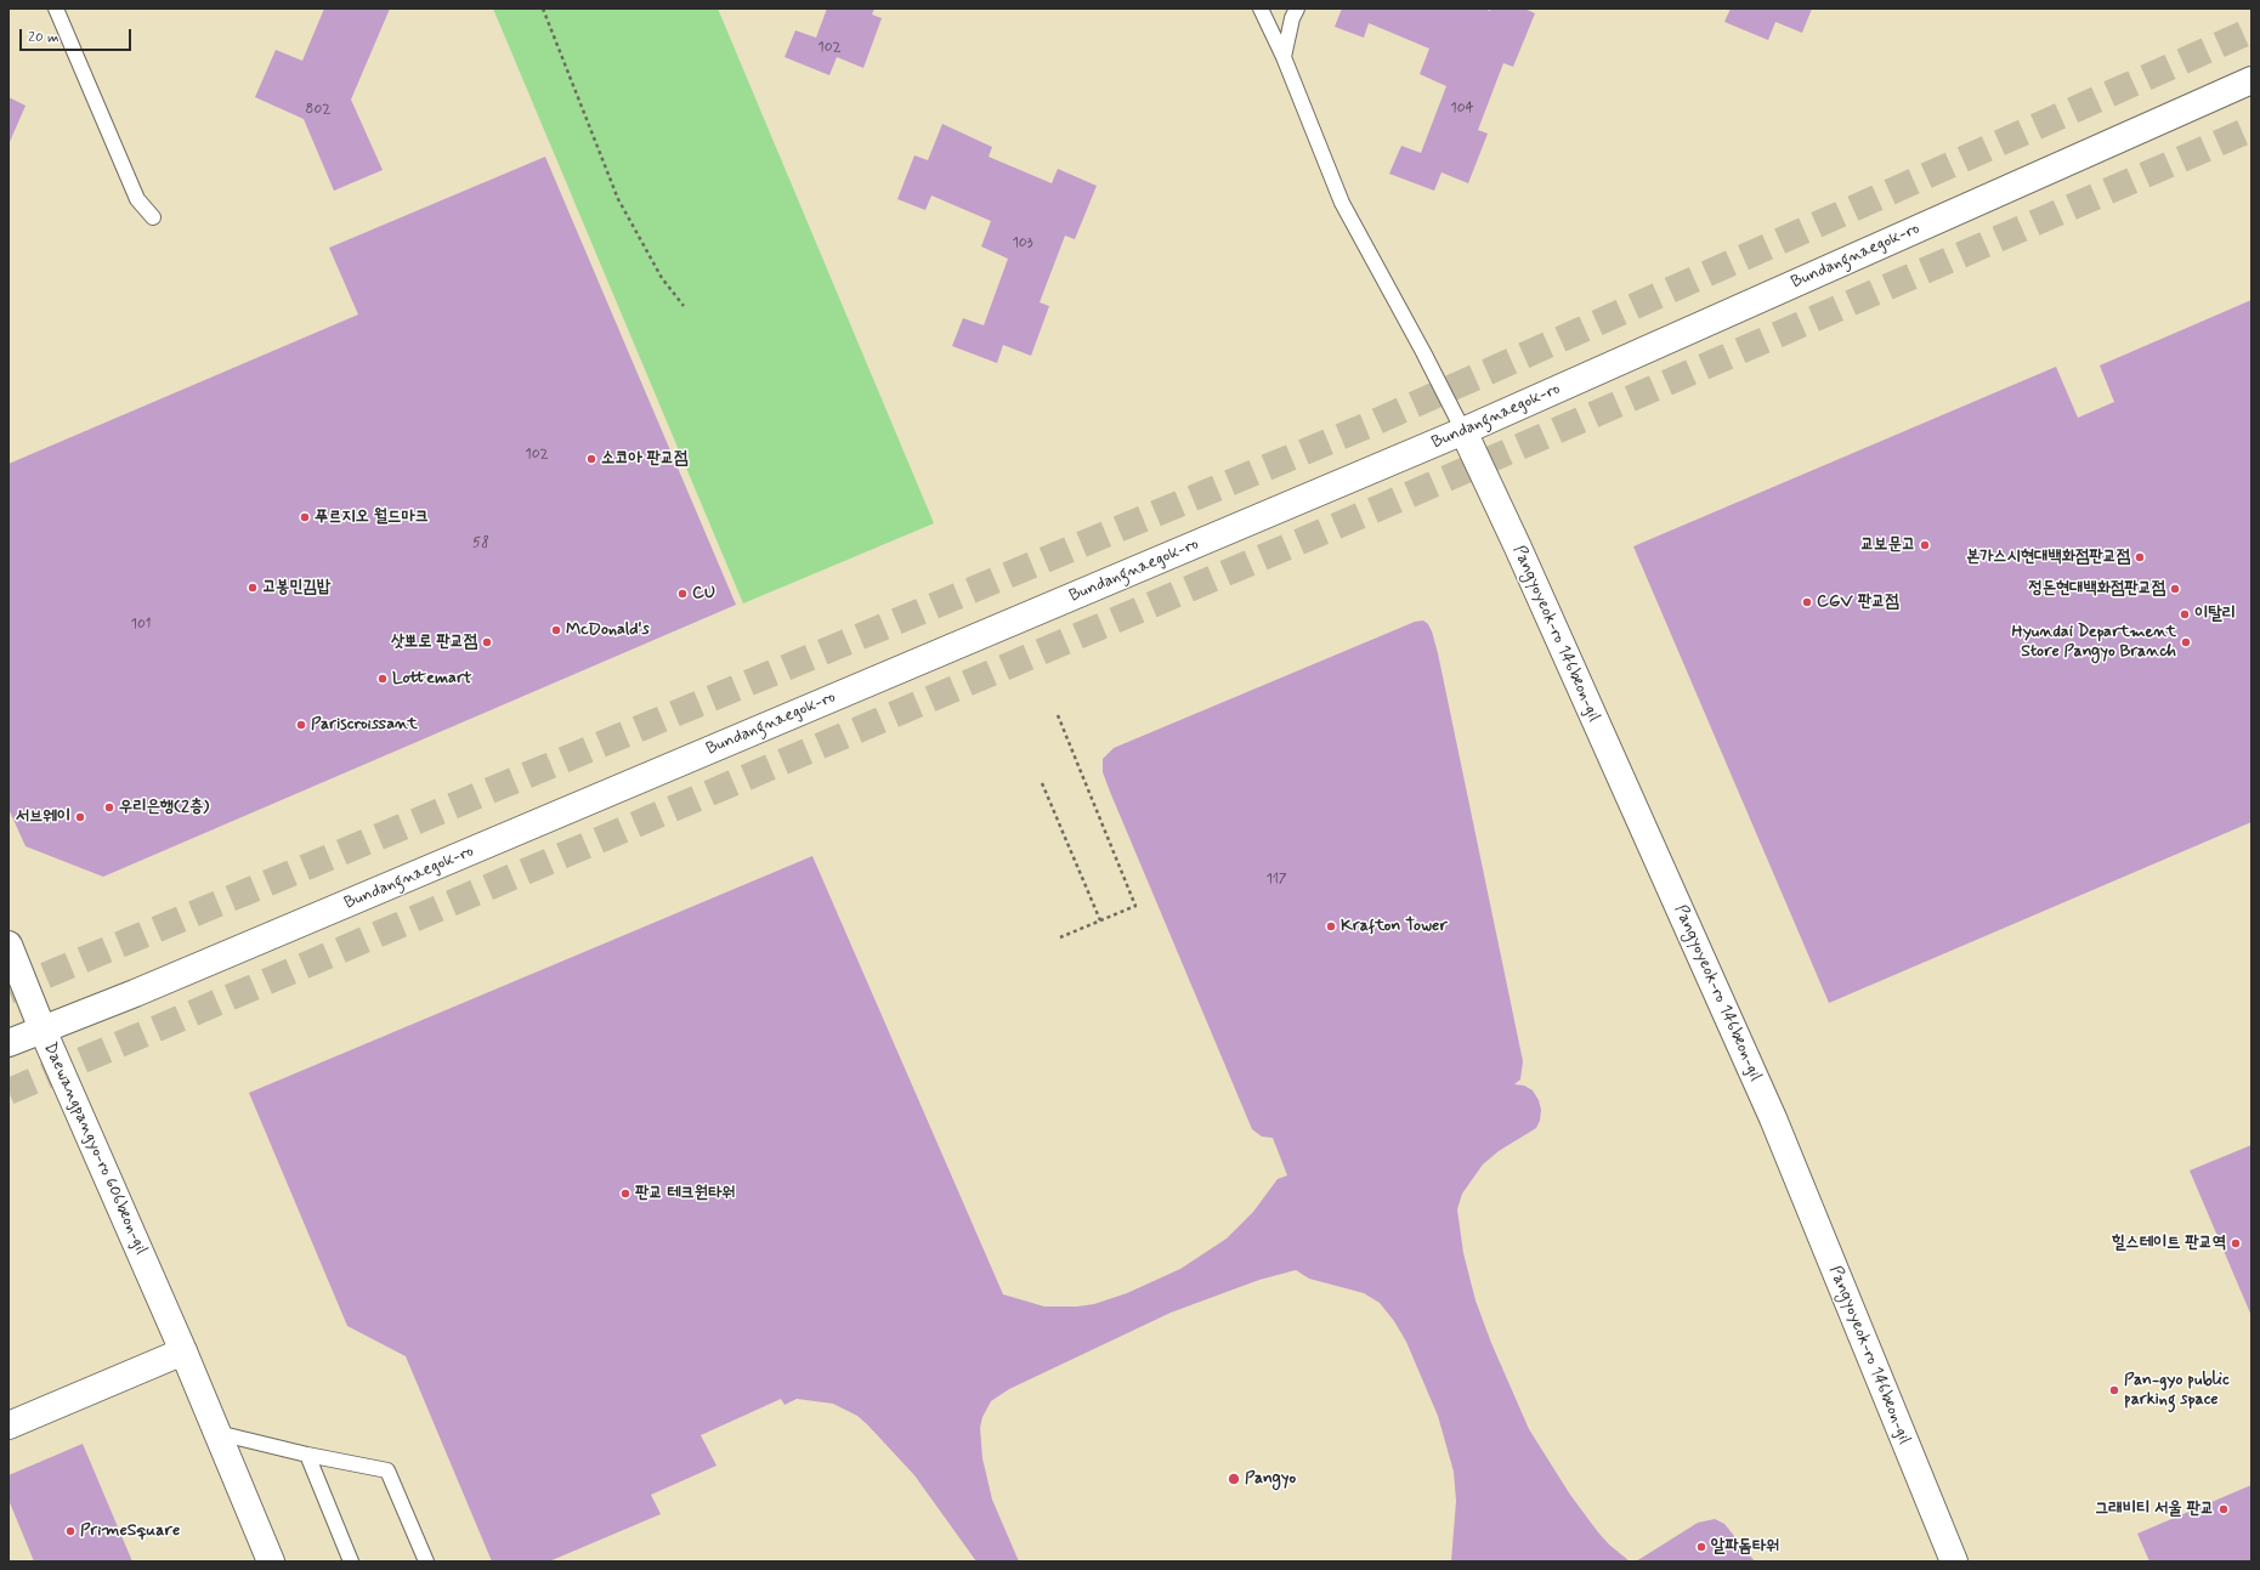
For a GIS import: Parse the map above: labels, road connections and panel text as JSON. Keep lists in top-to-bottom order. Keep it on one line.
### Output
{"streets":{"main road":["Bundangnaegok-ro","Pangyoyeok-ro 146beon-gil","Daewangpangyo-ro 606beon-gil"]},"crossings":[["Bundangnaegok-ro","Pangyoyeok-ro 146beon-gil"],["Bundangnaegok-ro","Daewangpangyo-ro 606beon-gil"]],"places":["소코아 판교점","푸르지오 월드마크","교보문고","본가스시현대백화점판교점","고봉민김밥","정돈현대백화점판교점","CU","CGV 판교점","이탈리","McDonald's","삿뽀로 판교점","Hyundai Department Store Pangyo Branch","Lottemart","Pariscroissant","우리은행(2층)","서브웨이","Krafton Tower","판교 테크원타워","힐스테이트 판교역","Pan-gyo public parking space","Pangyo","그래비티 서울 판교","PrimeSquare","알파돔타워"],"house_numbers":["102","104","802","103","102","58","101","117"],"scale_bar":"20 m"}
